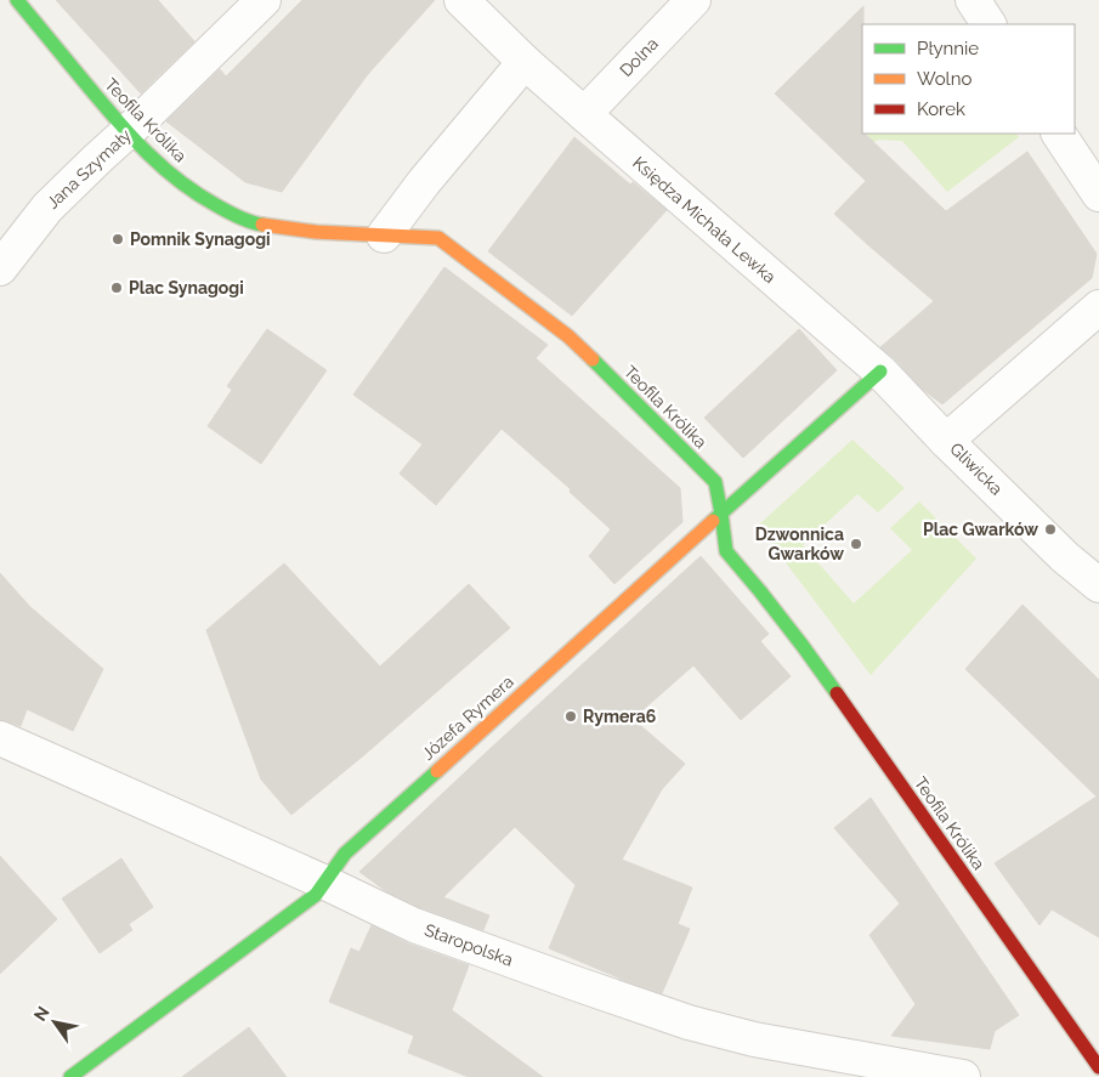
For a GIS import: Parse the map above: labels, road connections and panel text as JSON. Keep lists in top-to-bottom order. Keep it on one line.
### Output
{"streets":{"street":["Dolna","Teofila Królika","Jana Szymały","Księdza Michała Lewka","Gliwicka","Józefa Rymera","Staropolska"]},"crossings":[["Dolna","Księdza Michała Lewka"],["Teofila Królika","Jana Szymały"],["Teofila Królika","Józefa Rymera"],["Księdza Michała Lewka","Gliwicka"],["Księdza Michała Lewka","Józefa Rymera"],["Józefa Rymera","Staropolska"]],"places":["Pomnik Synagogi","Plac Synagogi","Plac Gwarków","Dzwonnica Gwarków","Rymera6"],"legend":["Płynnie","Wolno","Korek"],"north":"top left"}
